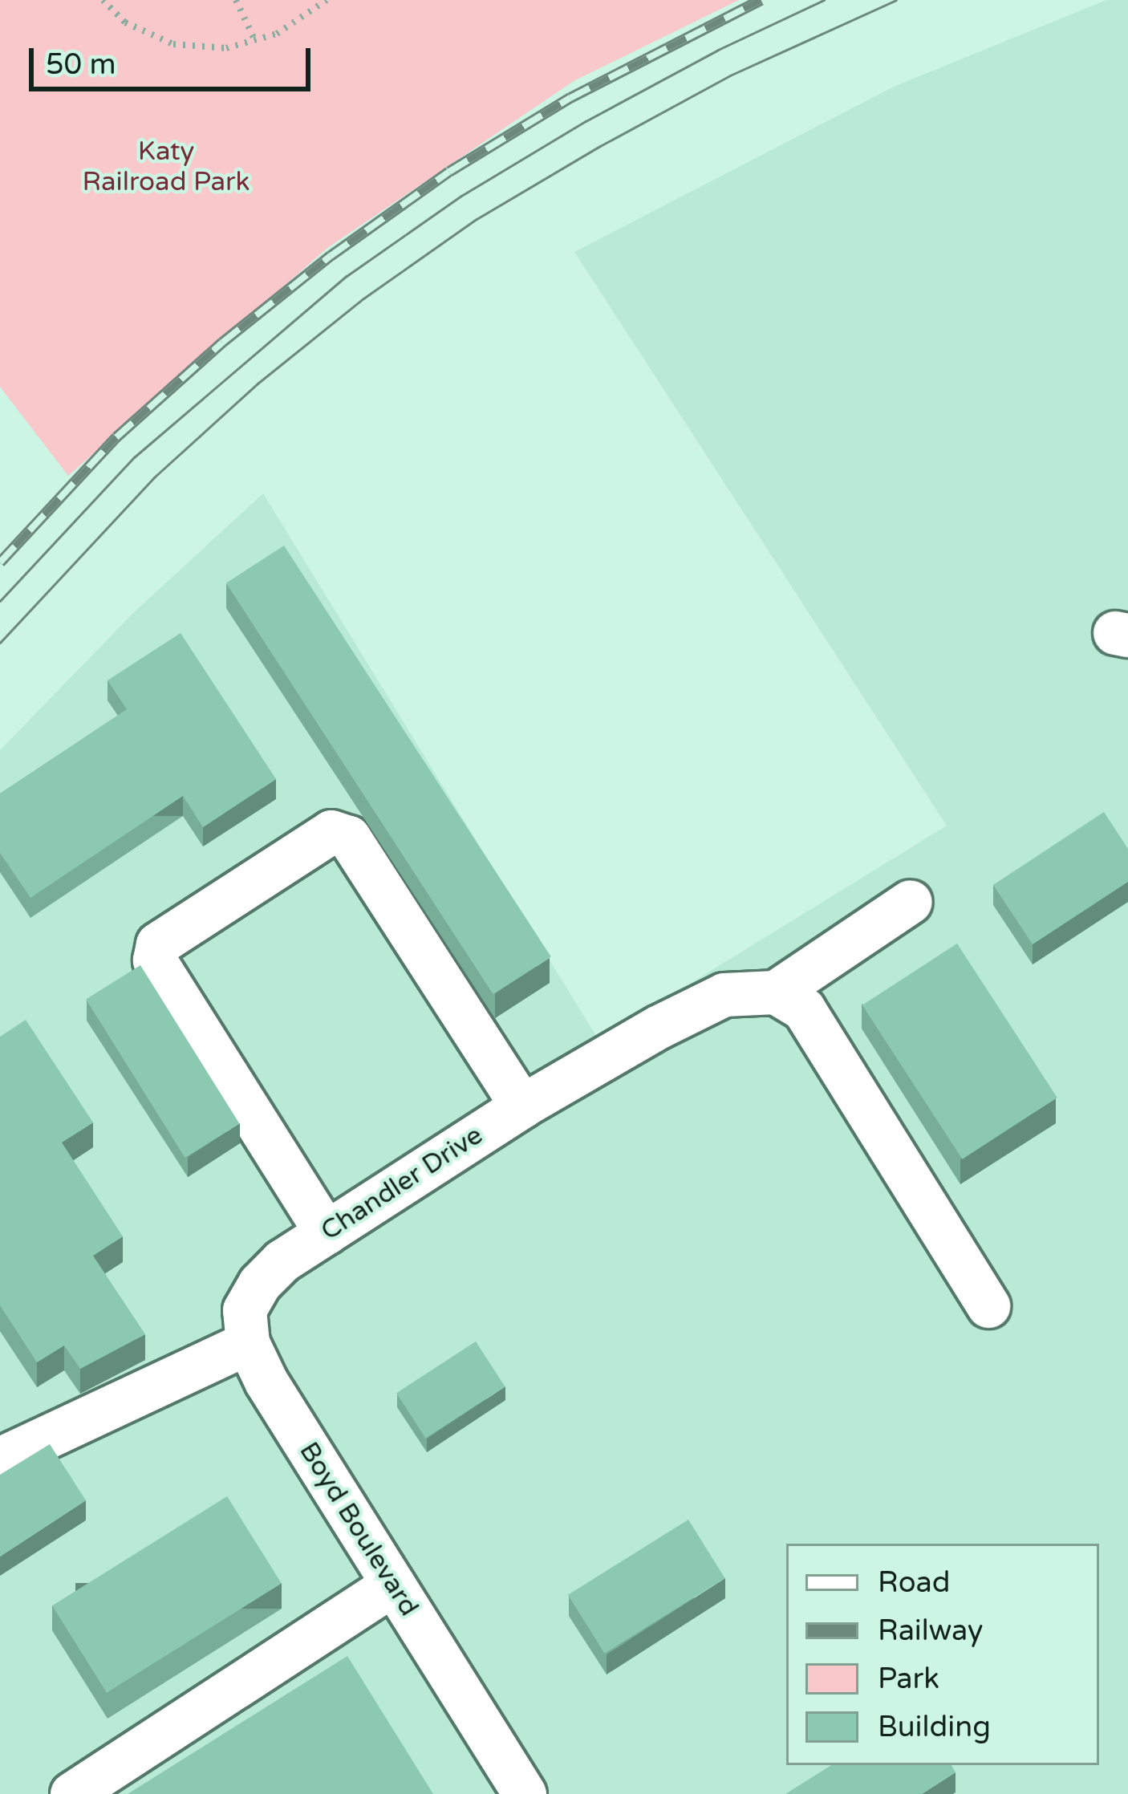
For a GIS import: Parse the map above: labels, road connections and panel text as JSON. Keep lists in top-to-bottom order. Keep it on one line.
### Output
{"streets":{"street":["Chandler Drive","Boyd Boulevard"]},"crossings":[["Chandler Drive","Boyd Boulevard"]],"parks":["Katy Railroad Park"],"legend":["Road","Railway","Park","Building"],"scale_bar":"50 m"}
